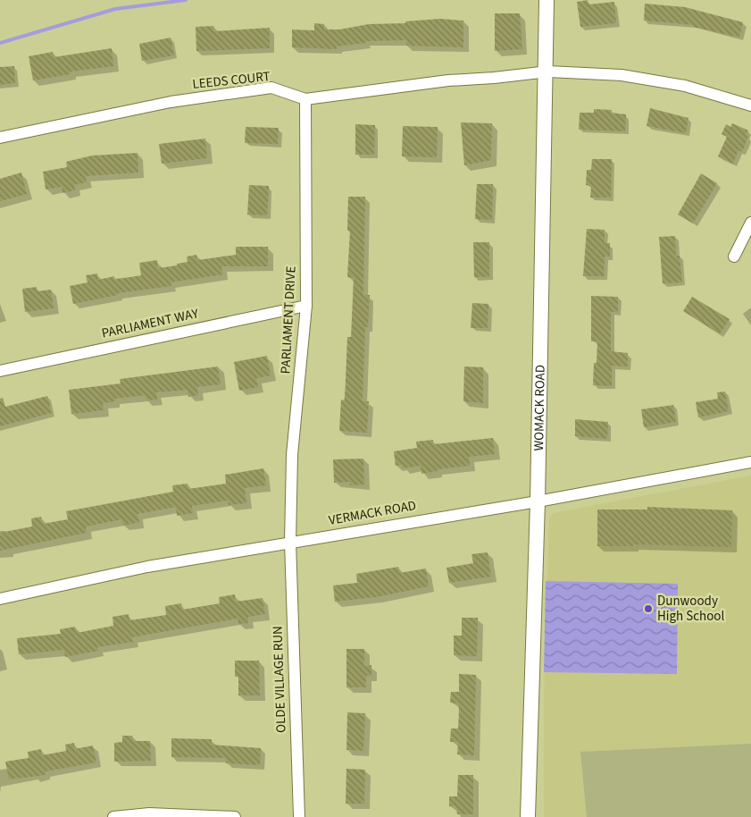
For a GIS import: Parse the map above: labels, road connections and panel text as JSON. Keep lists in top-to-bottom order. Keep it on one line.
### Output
{"streets":{"street":["LEEDS COURT","PARLIAMENT DRIVE","PARLIAMENT WAY","WOMACK ROAD","VERMACK ROAD","OLDE VILLAGE RUN"]},"crossings":[["LEEDS COURT","PARLIAMENT DRIVE"],["LEEDS COURT","WOMACK ROAD"],["PARLIAMENT DRIVE","PARLIAMENT WAY"],["PARLIAMENT DRIVE","VERMACK ROAD"],["PARLIAMENT DRIVE","OLDE VILLAGE RUN"],["WOMACK ROAD","VERMACK ROAD"],["VERMACK ROAD","OLDE VILLAGE RUN"]],"places":["Dunwoody High School"]}
